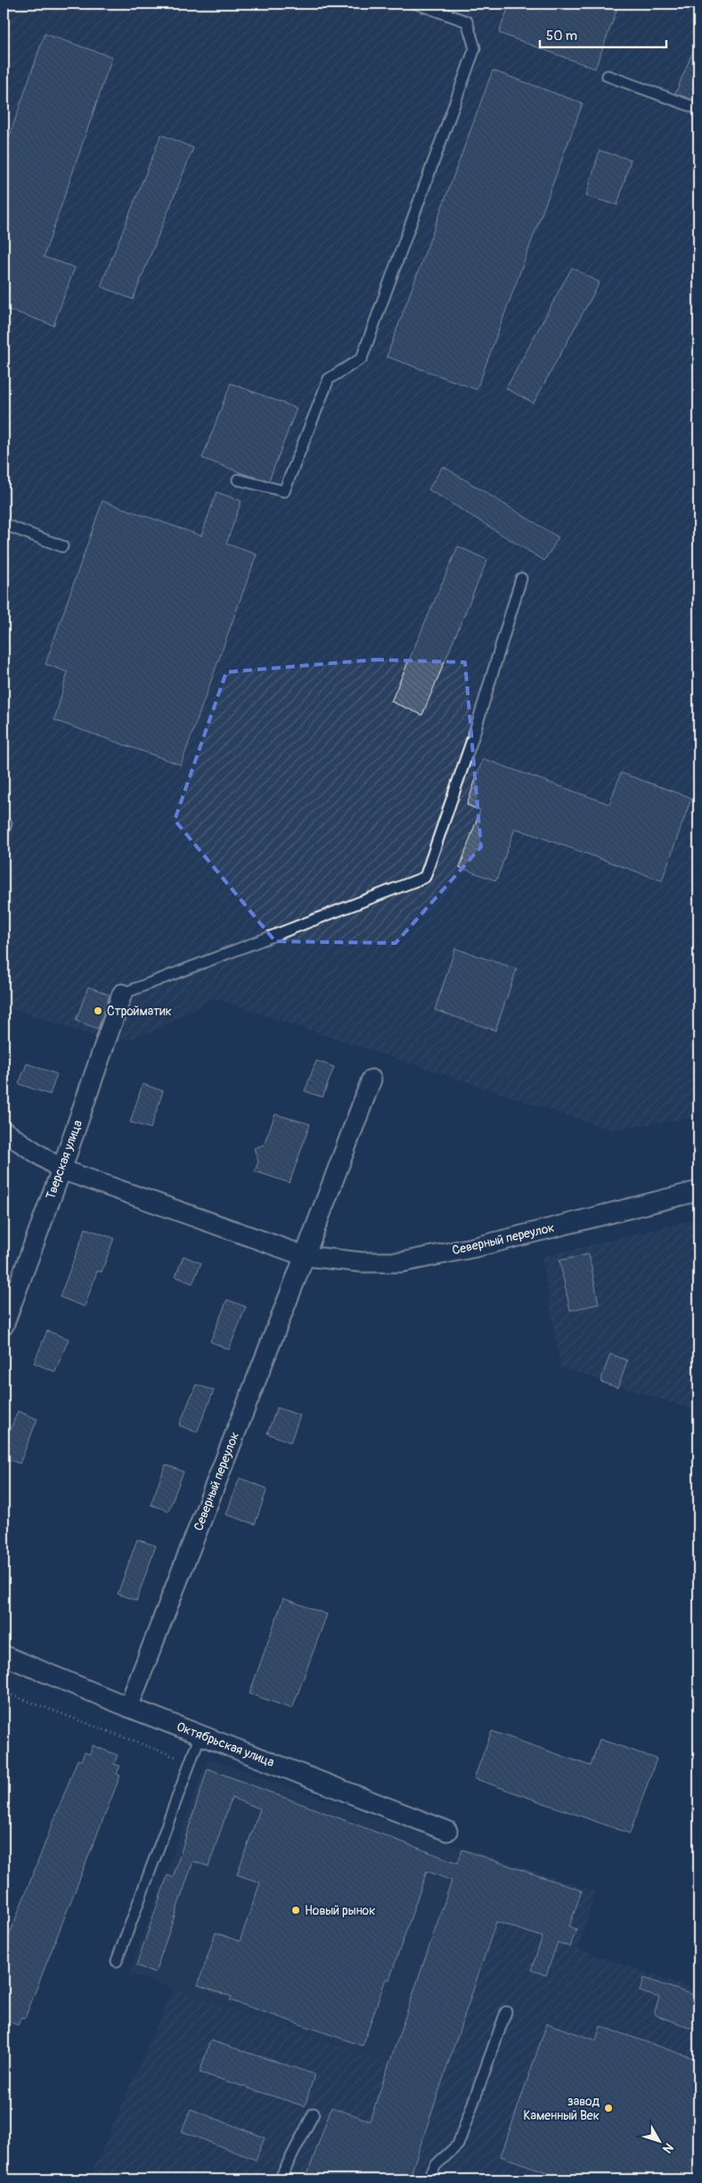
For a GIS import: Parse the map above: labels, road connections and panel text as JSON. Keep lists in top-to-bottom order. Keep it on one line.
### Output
{"streets":{"street":["Тверская улица","Северный переулок","Октябрьская улица"]},"crossings":[["Северный переулок","Октябрьская улица"]],"places":["Стройматик","Новый рынок","завод Каменный Век"],"scale_bar":"50 m","north":"bottom right"}
